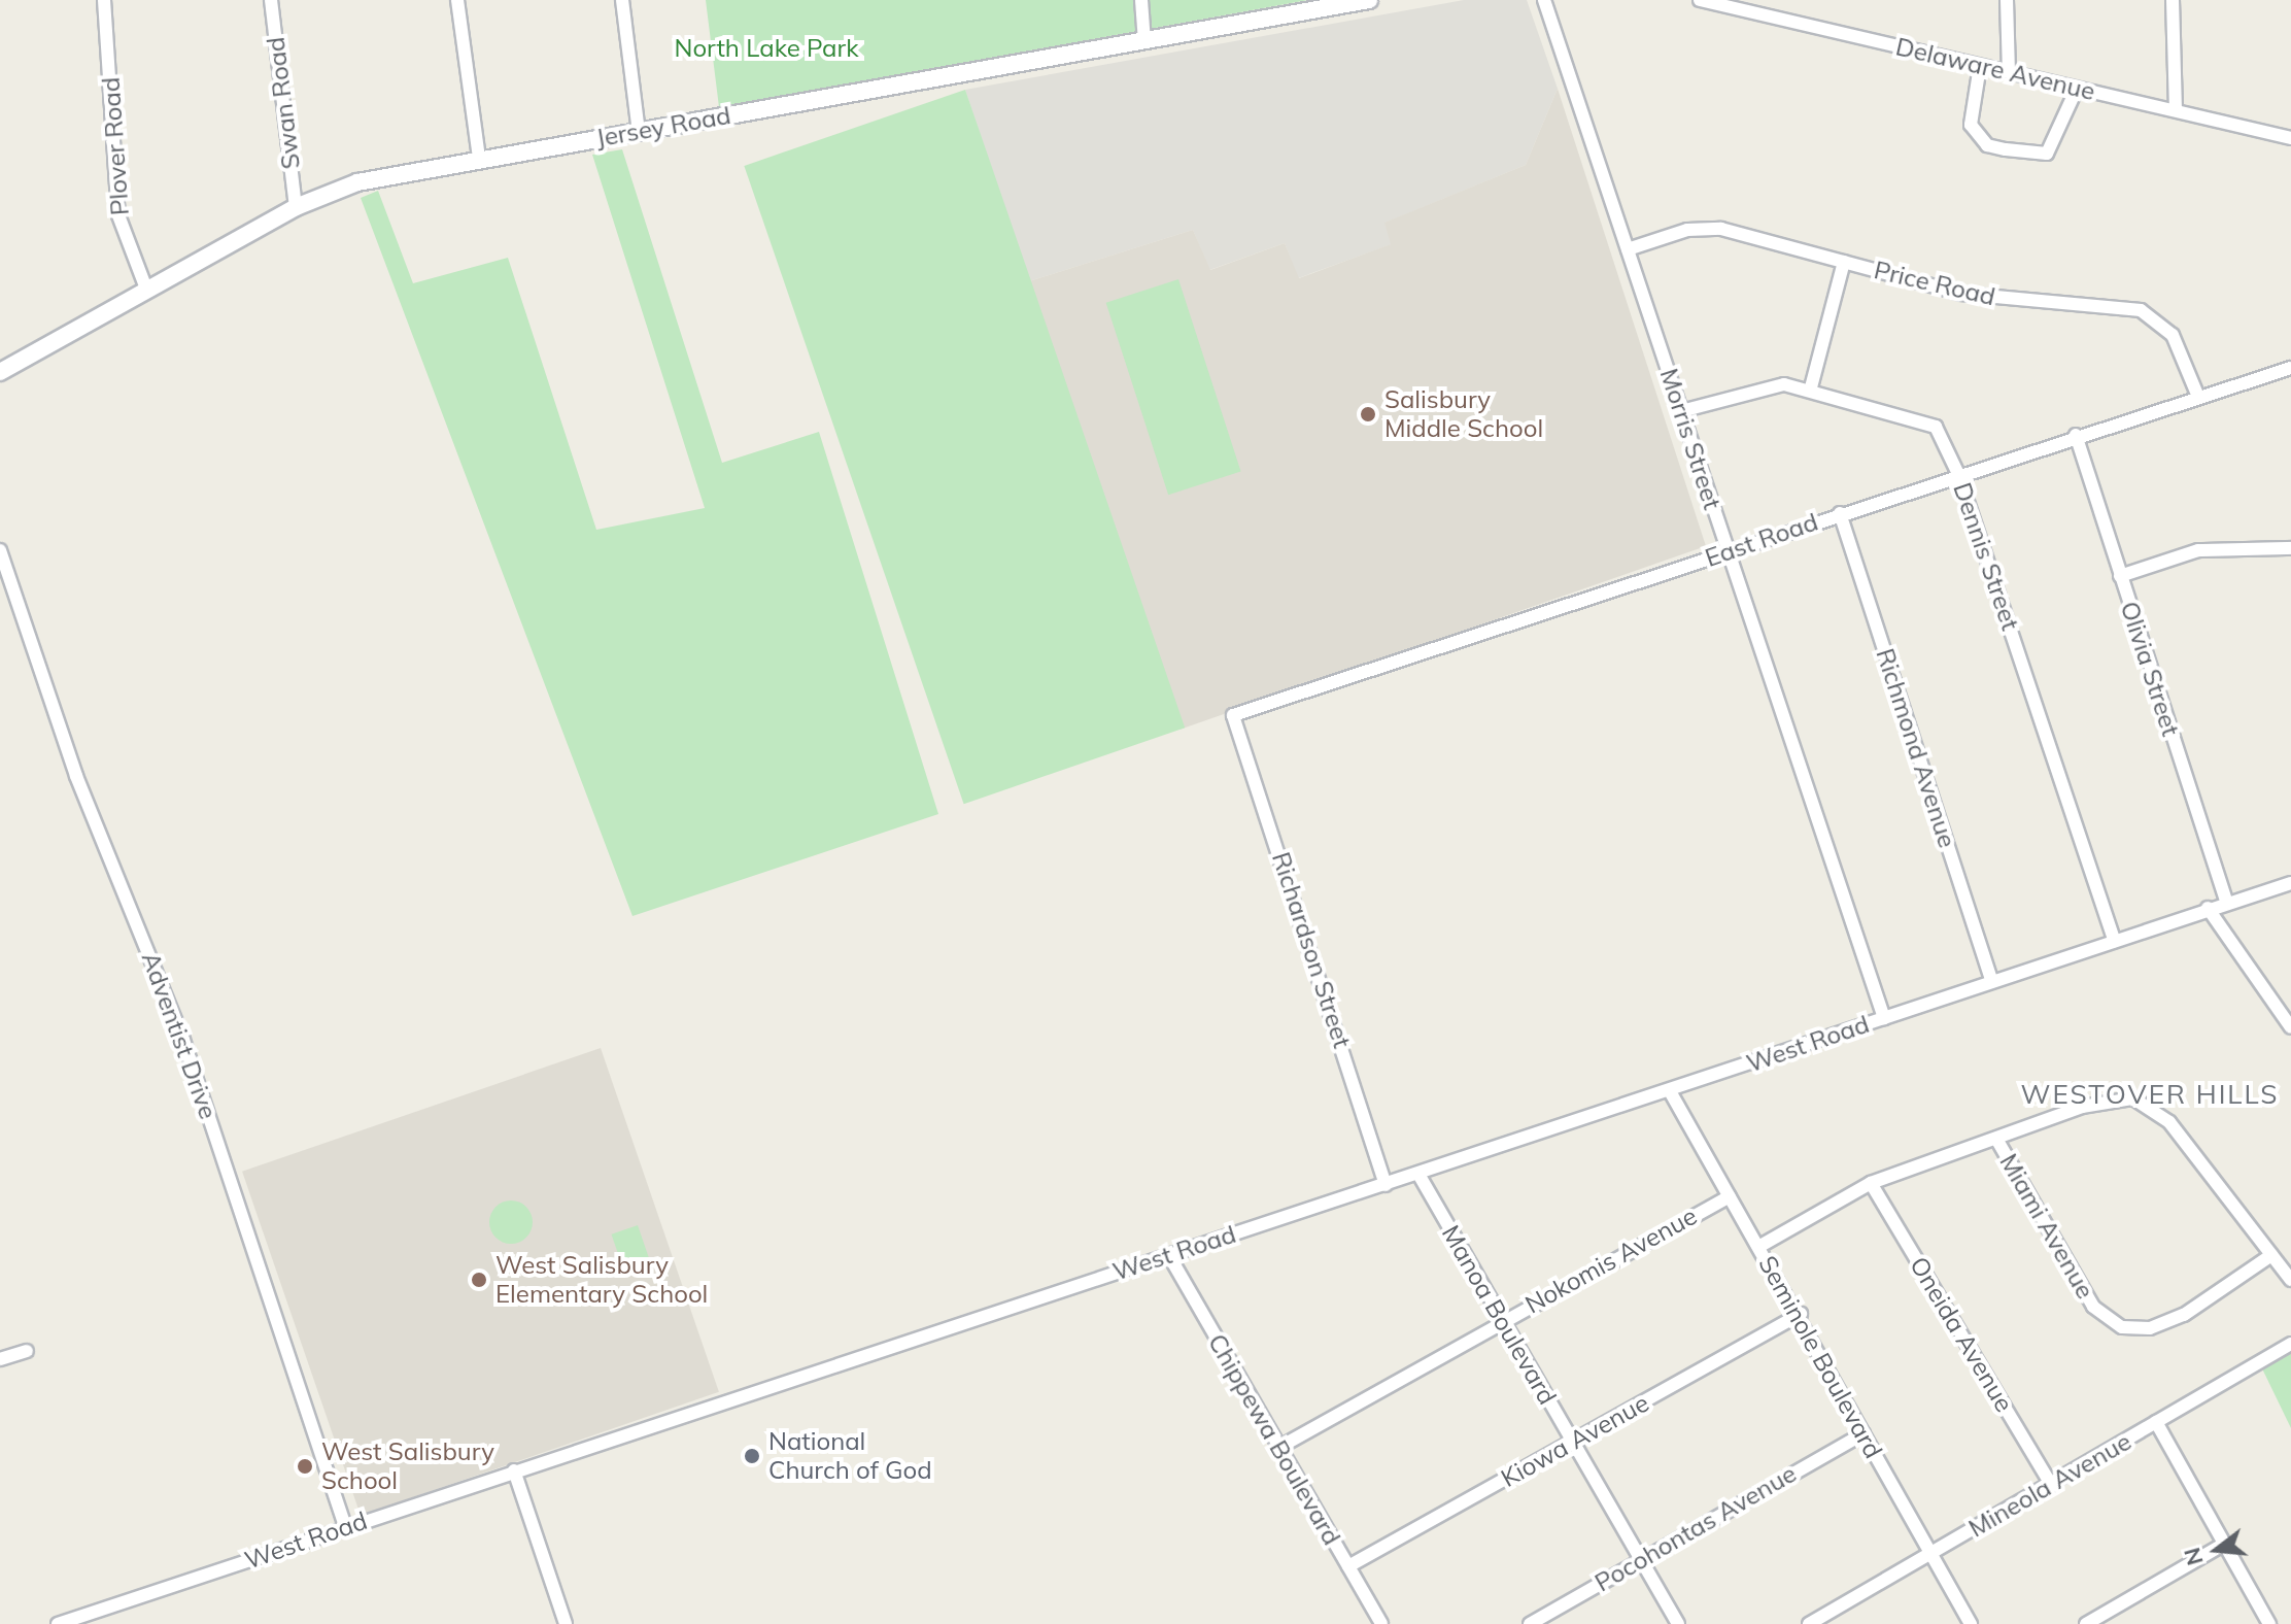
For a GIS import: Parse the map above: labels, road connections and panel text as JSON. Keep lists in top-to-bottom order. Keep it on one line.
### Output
{"streets":{"street":["Delaware Avenue","Swan Road","Jersey Road","Plover Road","Price Road","Morris Street","East Road","Dennis Street","Olivia Street","Richmond Avenue","Richardson Street","Adventist Drive","West Road","Miami Avenue","Nokomis Avenue","Manoa Boulevard","Oneida Avenue","Seminole Boulevard","Chippewa Boulevard","Kiowa Avenue","Mineola Avenue","Pocohontas Avenue"]},"crossings":[["Swan Road","Jersey Road"],["Jersey Road","Plover Road"],["Price Road","Morris Street"],["Price Road","East Road"],["Morris Street","East Road"],["Morris Street","Dennis Street"],["Morris Street","West Road"],["East Road","Dennis Street"],["East Road","Olivia Street"],["East Road","Richmond Avenue"],["East Road","Richardson Street"],["Dennis Street","West Road"],["Olivia Street","West Road"],["Richmond Avenue","West Road"],["Richardson Street","West Road"],["Adventist Drive","West Road"],["West Road","Manoa Boulevard"],["West Road","Seminole Boulevard"],["West Road","Chippewa Boulevard"],["Nokomis Avenue","Manoa Boulevard"],["Nokomis Avenue","Seminole Boulevard"],["Nokomis Avenue","Chippewa Boulevard"],["Manoa Boulevard","Kiowa Avenue"],["Manoa Boulevard","Pocohontas Avenue"],["Oneida Avenue","Mineola Avenue"],["Seminole Boulevard","Kiowa Avenue"],["Seminole Boulevard","Mineola Avenue"],["Seminole Boulevard","Pocohontas Avenue"],["Chippewa Boulevard","Kiowa Avenue"]],"districts":["WESTOVER HILLS"],"parks":["North Lake Park"],"places":["Salisbury Middle School","West Salisbury Elementary School","National Church of God","West Salisbury School"],"north":"left"}
